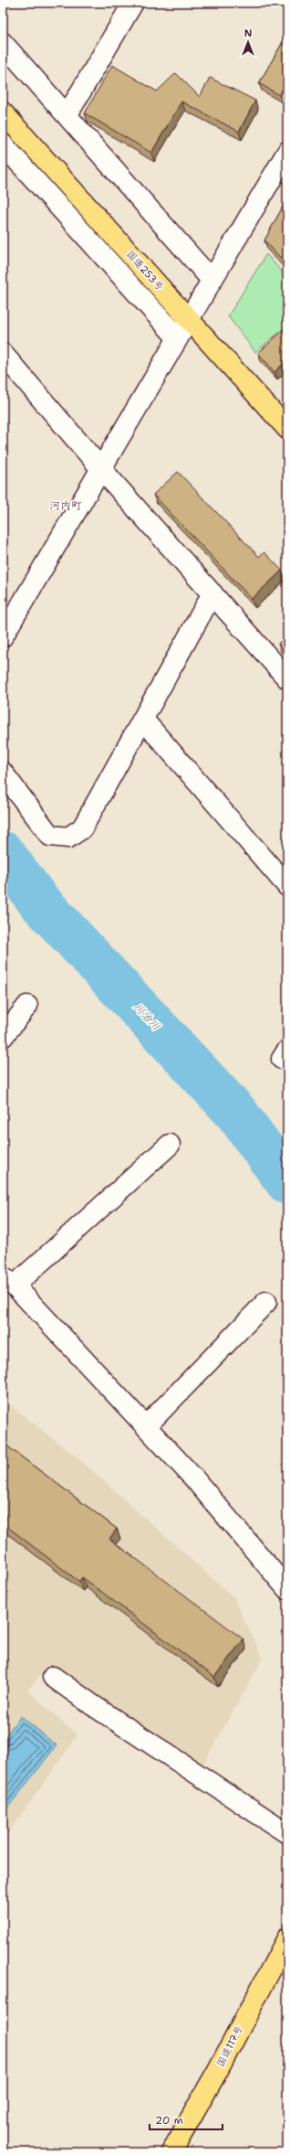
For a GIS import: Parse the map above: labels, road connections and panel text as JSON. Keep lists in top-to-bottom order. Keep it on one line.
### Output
{"streets":{"highway":["国道253号","国道117号"]},"districts":["河内町"],"water":["川治川"],"scale_bar":"20 m","north":"top"}
